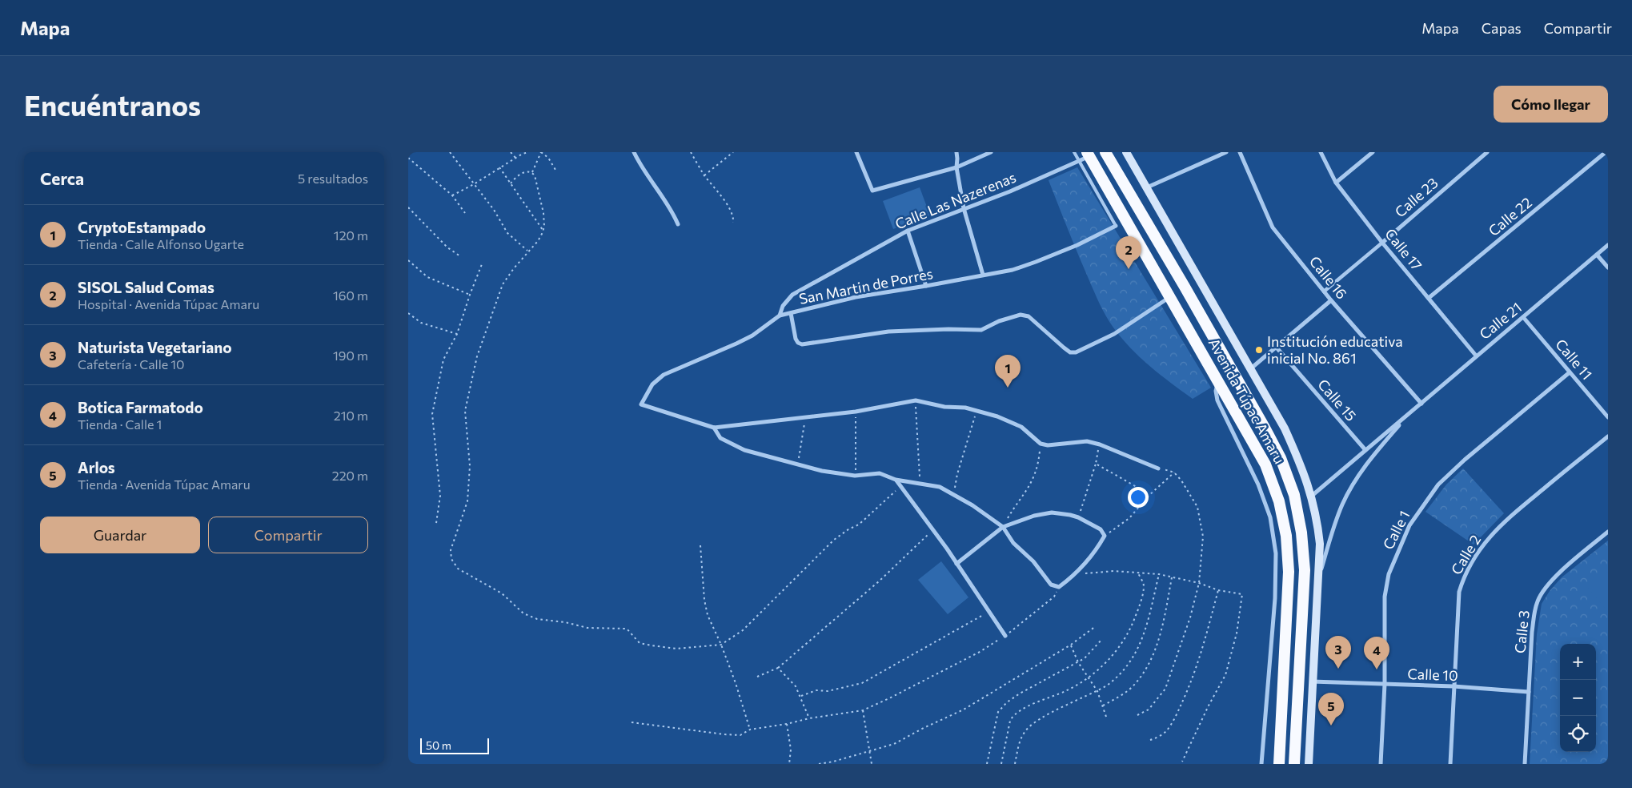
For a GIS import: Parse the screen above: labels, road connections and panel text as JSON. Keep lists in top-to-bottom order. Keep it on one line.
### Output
{"streets":{"highway":["Avenida Túpac Amaru"],"street":["Calle 23","Calle Las Nazerenas","Calle 22","Calle 17","Calle 16","San Martin de Porres","Calle 21","Calle 11","Calle 15","Calle 1","Calle 2","Calle 3","Calle 10"]},"crossings":[["Calle 23","Calle 17"],["Calle 23","Calle 16"],["Calle Las Nazerenas","San Martin de Porres"],["Calle Las Nazerenas","Avenida Túpac Amaru"],["Calle 22","Calle 17"],["Calle 17","Calle 21"],["Calle 16","Calle 21"],["Calle 21","Calle 11"],["Calle 21","Calle 15"],["Calle 21","Avenida Túpac Amaru"],["Calle 11","Calle 1"],["Avenida Túpac Amaru","Calle 10"],["Calle 1","Calle 10"],["Calle 2","Calle 10"],["Calle 3","Calle 10"]],"places":["Institución educativa inicial No. 861"],"scale_bar":"50 m","page":{"header":"Mapa","nav":["Mapa","Capas","Compartir"],"buttons":["Cómo llegar",["Guardar","Compartir"]],"title":"Encuéntranos","heading":["Cerca","5 resultados"],"list":[{"mark":"1","name":"CryptoEstampado","note":"Tienda · Calle Alfonso Ugarte","value":"120 m"},{"mark":"2","name":"SISOL Salud Comas","note":"Hospital · Avenida Túpac Amaru","value":"160 m"},{"mark":"3","name":"Naturista Vegetariano","note":"Cafetería · Calle 10","value":"190 m"},{"mark":"4","name":"Botica Farmatodo","note":"Tienda · Calle 1","value":"210 m"},{"mark":"5","name":"Arlos","note":"Tienda · Avenida Túpac Amaru","value":"220 m"}],"pins":["2","1","3","4","5"],"map_buttons":["+","−"],"scale":"50 m"}}
